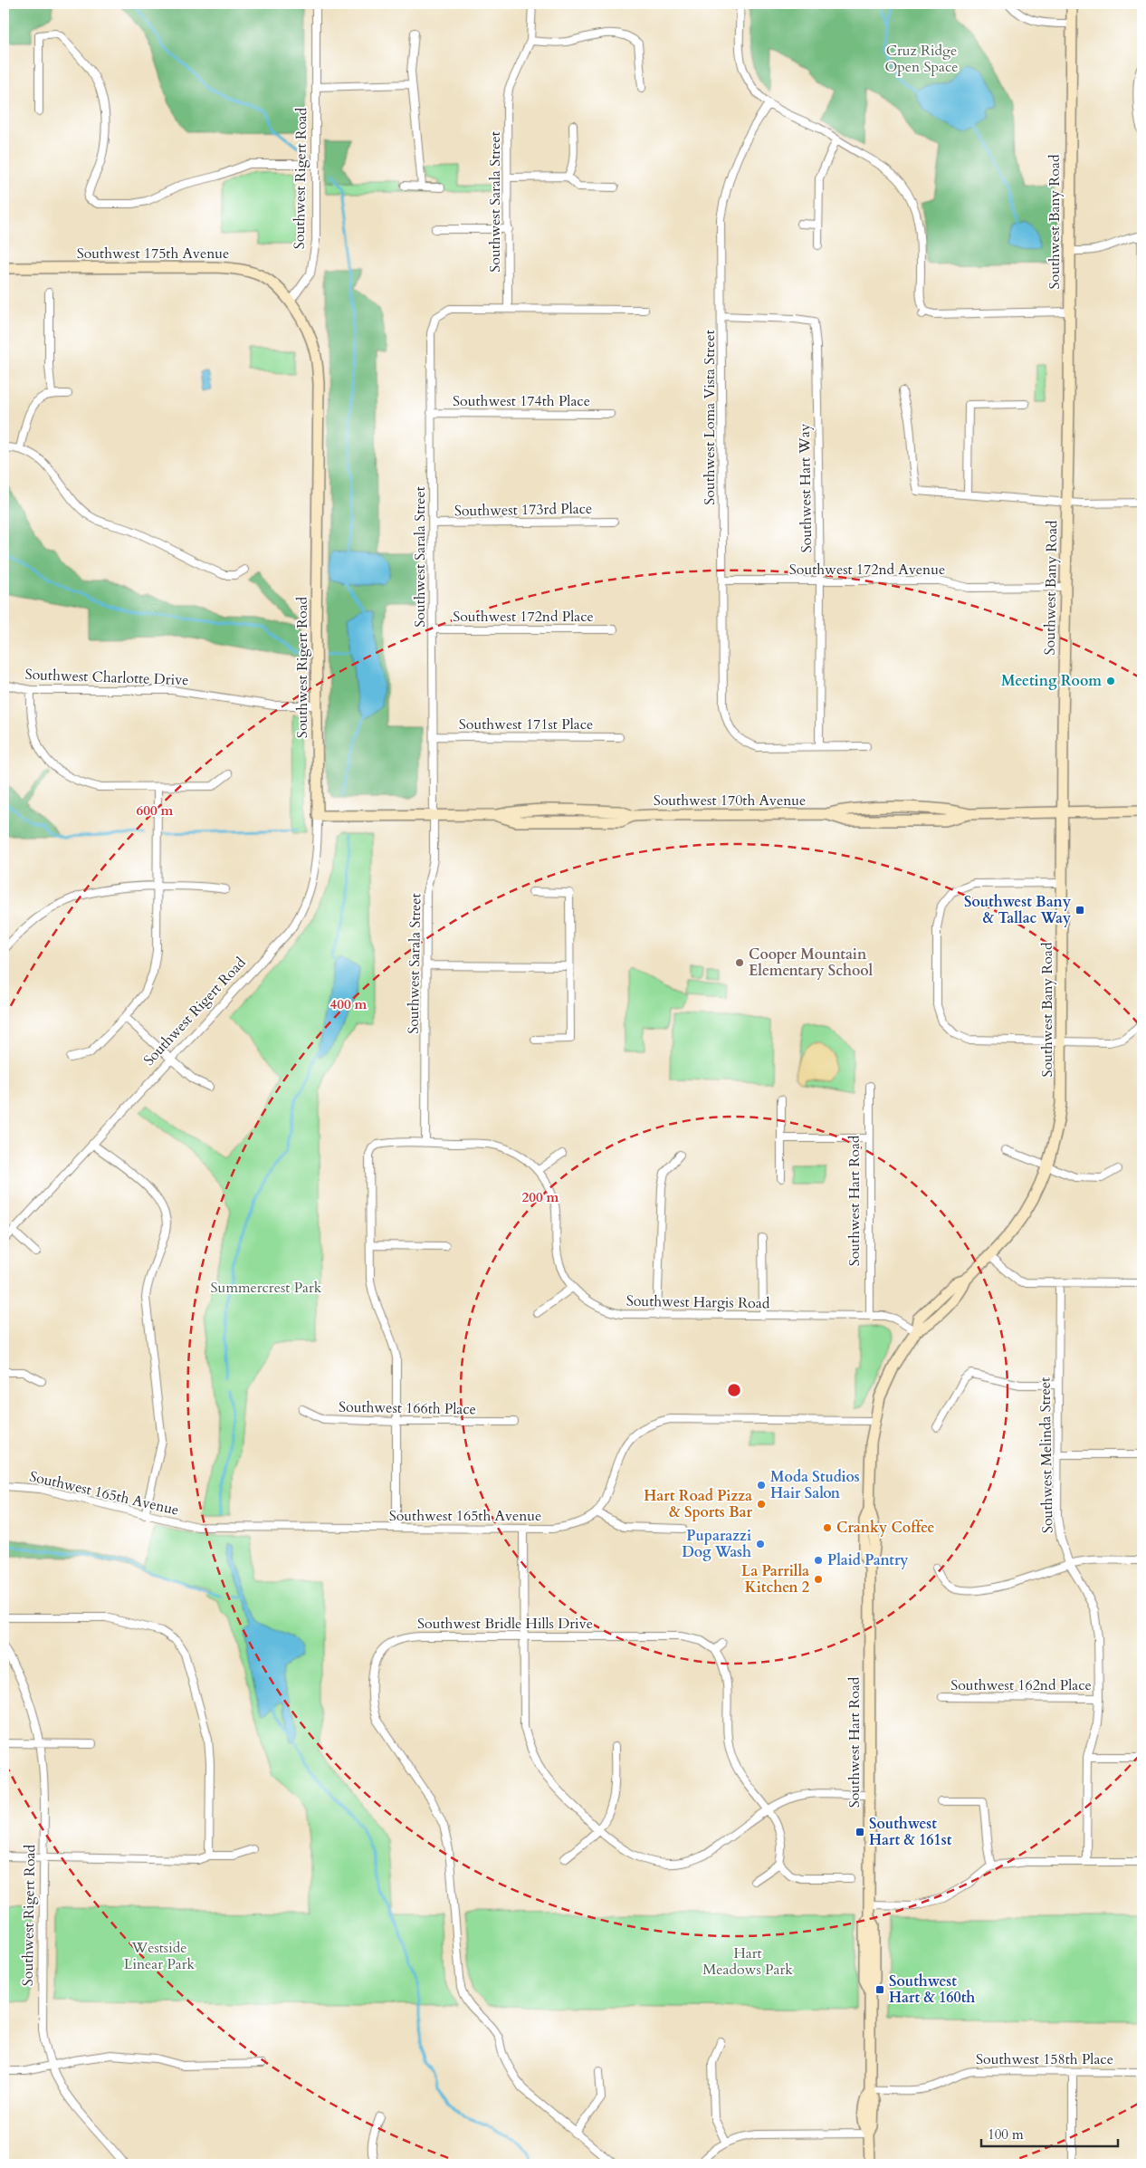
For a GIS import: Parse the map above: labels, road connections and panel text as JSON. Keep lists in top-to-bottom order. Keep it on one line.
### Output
{"streets":{"main road":["Southwest Rigert Road","Southwest Bany Road","Southwest 175th Avenue","Southwest 170th Avenue","Southwest Hart Road"],"street":["Southwest Sarala Street","Southwest 174th Place","Southwest Loma Vista Street","Southwest Hart Way","Southwest 173rd Place","Southwest 172nd Avenue","Southwest 172nd Place","Southwest Charlotte Drive","Southwest 171st Place","Southwest Hargis Road","Southwest 166th Place","Southwest Melinda Street","Southwest 165th Avenue","Southwest Bridle Hills Drive","Southwest 162nd Place","Southwest 158th Place"]},"crossings":[["Southwest Rigert Road","Southwest 175th Avenue"],["Southwest Rigert Road","Southwest Charlotte Drive"],["Southwest Rigert Road","Southwest 170th Avenue"],["Southwest Sarala Street","Southwest 174th Place"],["Southwest Sarala Street","Southwest 173rd Place"],["Southwest Sarala Street","Southwest 172nd Place"],["Southwest Sarala Street","Southwest 171st Place"],["Southwest Sarala Street","Southwest 170th Avenue"],["Southwest Sarala Street","Southwest Hargis Road"],["Southwest Bany Road","Southwest 172nd Avenue"],["Southwest Bany Road","Southwest 170th Avenue"],["Southwest Bany Road","Southwest Hart Road"],["Southwest Bany Road","Southwest Hargis Road"],["Southwest Loma Vista Street","Southwest Hart Way"],["Southwest Loma Vista Street","Southwest 172nd Avenue"],["Southwest Hart Way","Southwest 172nd Avenue"],["Southwest Hart Road","Southwest Hargis Road"],["Southwest Hart Road","Southwest 158th Place"],["Southwest Hargis Road","Southwest 166th Place"],["Southwest Hargis Road","Southwest 165th Avenue"],["Southwest Melinda Street","Southwest 162nd Place"]],"parks":["Cruz Ridge Open Space","Summercrest Park","Westside Linear Park","Hart Meadows Park"],"places":{"other":["Meeting Room","Cooper Mountain Elementary School","Moda Studios Hair Salon","Hart Road Pizza & Sports Bar","Cranky Coffee","Puparazzi Dog Wash","Plaid Pantry","La Parrilla Kitchen 2"],"transit":["Southwest Bany & Tallac Way","Southwest Hart & 161st","Southwest Hart & 160th"]},"scale_bar":"100 m","rings":["600 m","400 m","200 m"]}
